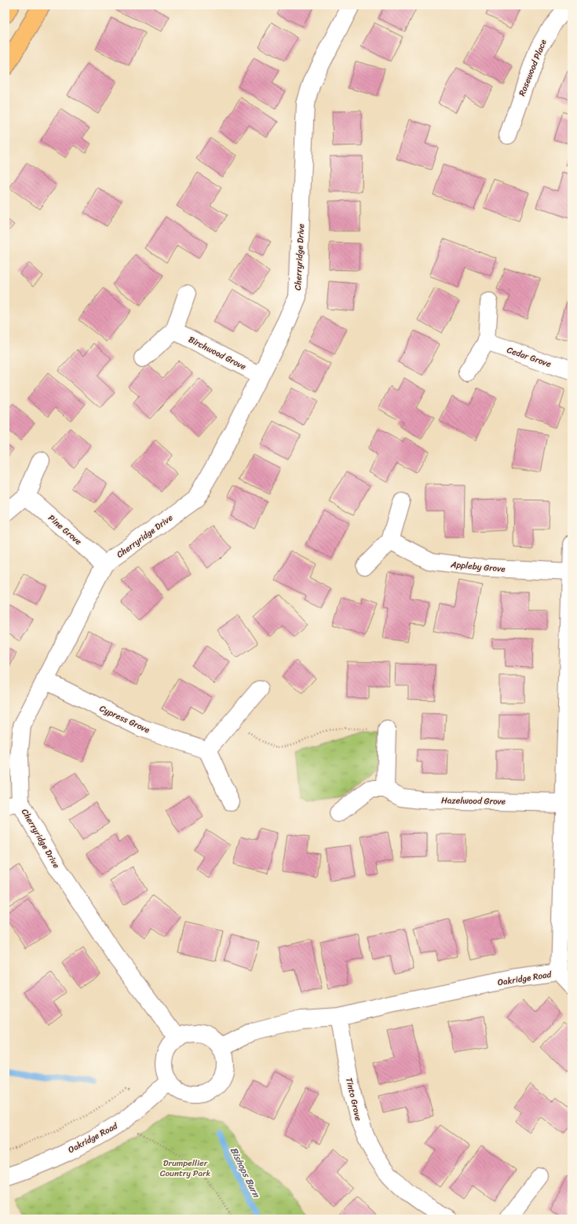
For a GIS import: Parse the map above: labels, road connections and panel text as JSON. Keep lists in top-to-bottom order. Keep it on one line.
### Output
{"streets":{"street":["Rosewood Place","Cherryridge Drive","Birchwood Grove","Cedar Grove","Pine Grove","Appleby Grove","Cypress Grove","Hazelwood Grove","Oakridge Road","Tinto Grove"]},"crossings":[["Cherryridge Drive","Birchwood Grove"],["Cherryridge Drive","Pine Grove"],["Cherryridge Drive","Cypress Grove"],["Cherryridge Drive","Oakridge Road"],["Appleby Grove","Oakridge Road"],["Hazelwood Grove","Oakridge Road"],["Oakridge Road","Tinto Grove"]],"water":["Bishops Burn"],"parks":["Drumpellier Country Park"]}
